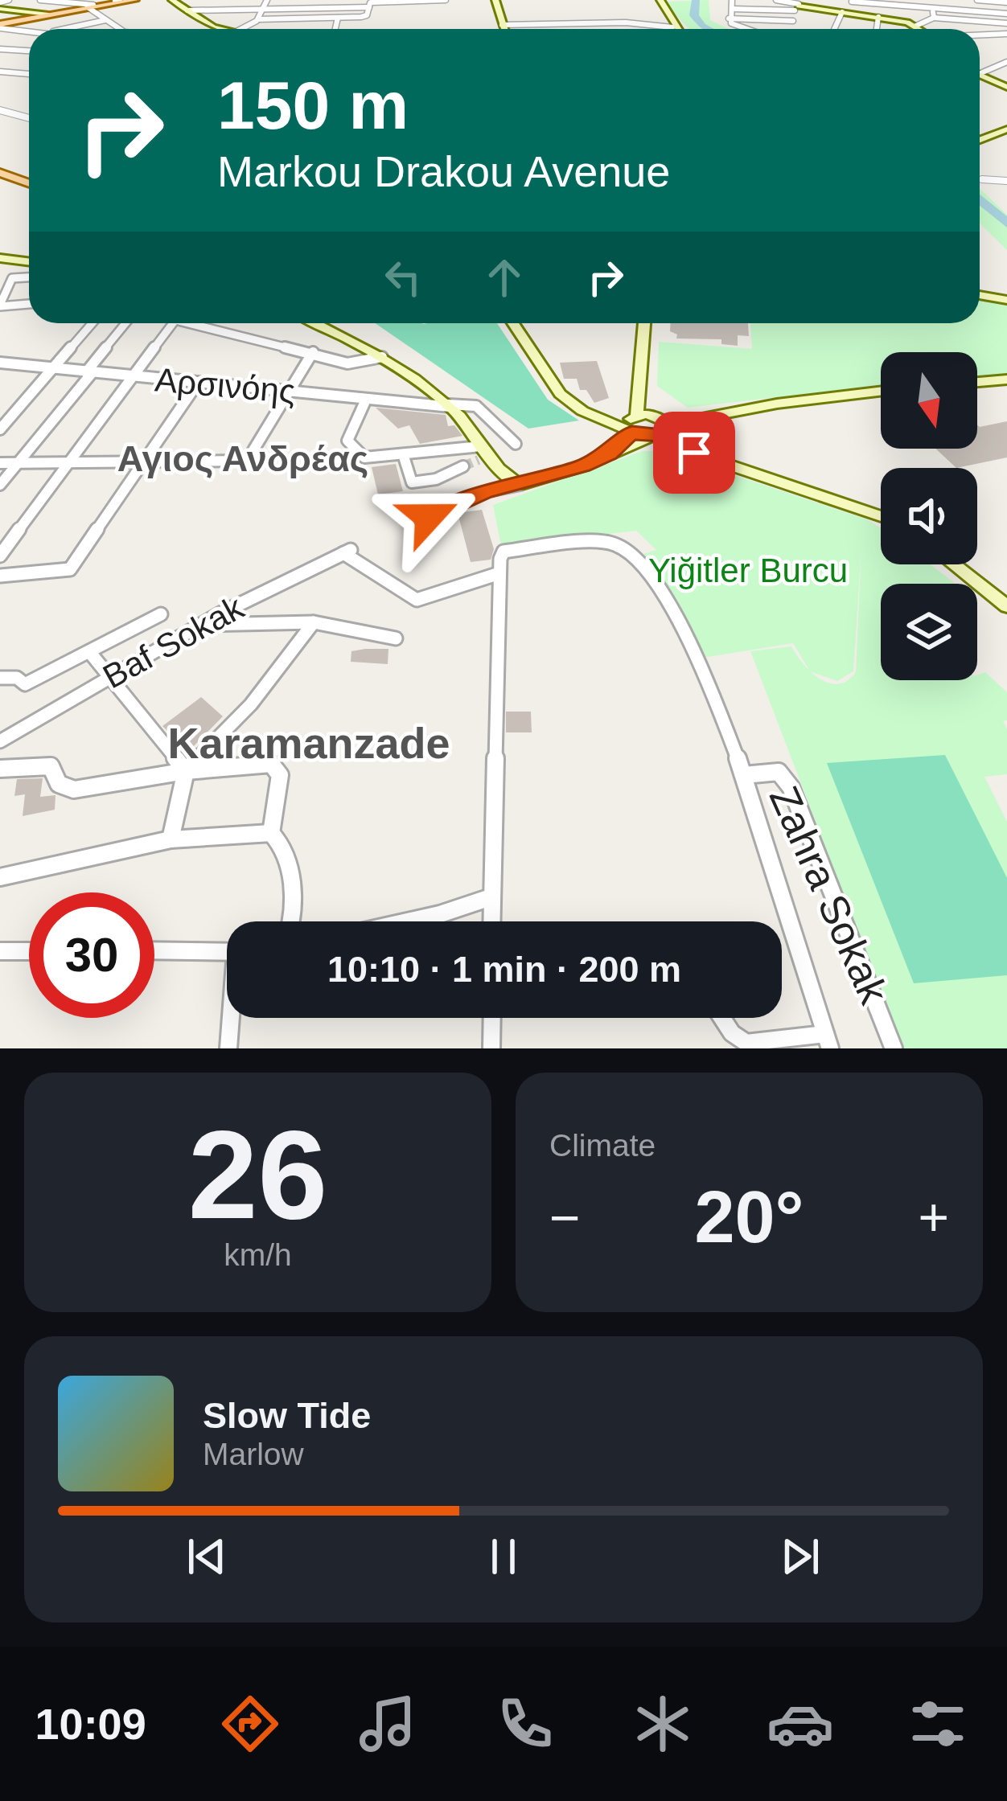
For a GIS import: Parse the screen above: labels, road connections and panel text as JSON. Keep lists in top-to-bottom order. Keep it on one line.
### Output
{"streets":{"street":["Αρσινόης","Baf Sokak","Zahra Sokak"]},"districts":["Αγιος Ανδρέας","Karamanzade"],"parks":["Yiğitler Burcu"],"north":"bottom","page":{"turn":["150 m","Markou Drakou Avenue"],"limit":"30","trip":"10:10 · 1 min · 200 m","tile":[["26","km/h"],"Climate"],"heat":["−","20°","+"],"song":["Slow Tide","Marlow"],"tabs":"10:09"}}
